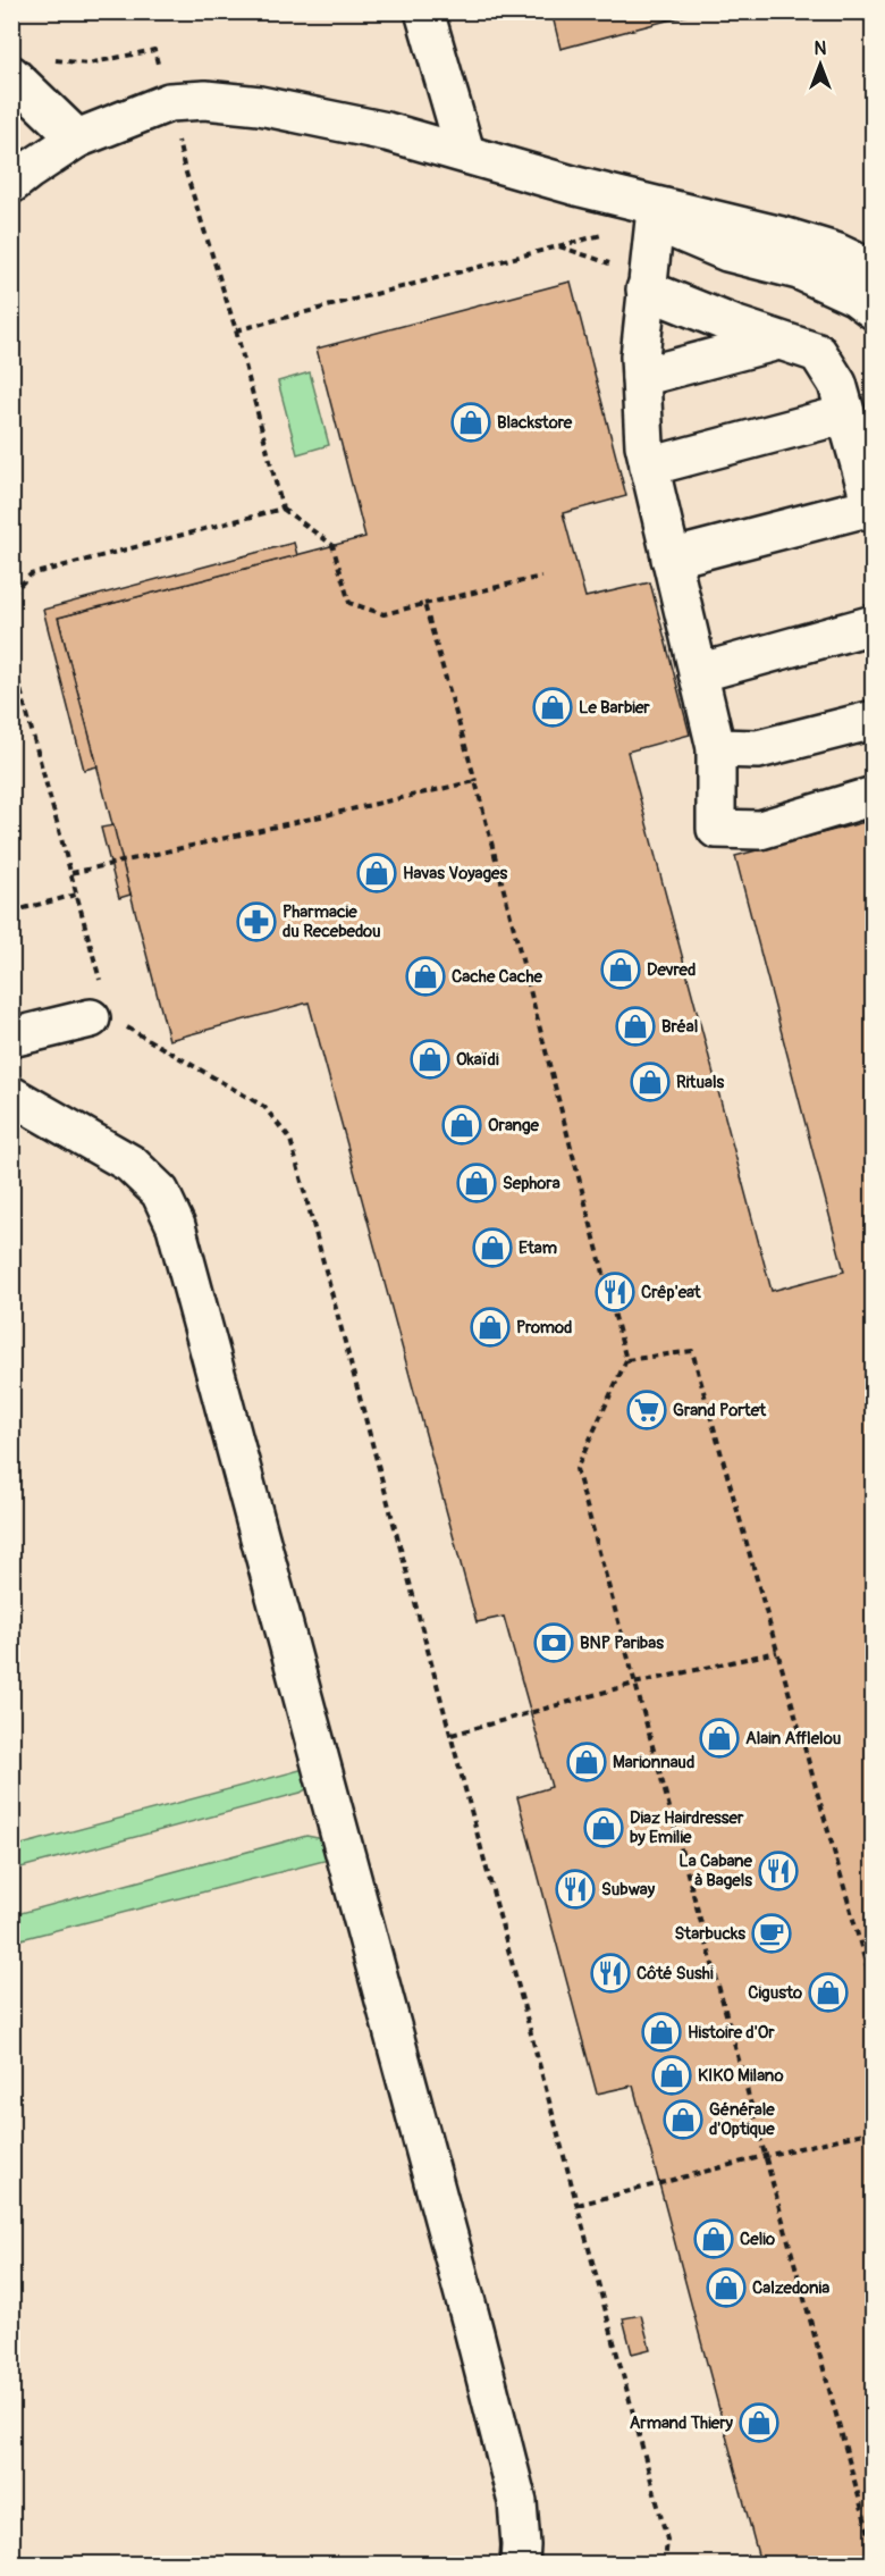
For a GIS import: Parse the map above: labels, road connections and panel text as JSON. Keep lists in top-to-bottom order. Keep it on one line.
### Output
{"places":{"shop":["Blackstore","Le Barbier","Havas Voyages","Devred","Cache Cache","Bréal","Okaïdi","Rituals","Orange","Sephora","Etam","Promod","Alain Afflelou","Marionnaud","Diaz Hairdresser by Emilie","Cigusto","Histoire d'Or","KIKO Milano","Générale d'Optique","Celio","Calzedonia","Armand Thiery"],"pharmacy":["Pharmacie du Recebedou"],"restaurant":["Crêp'eat","La Cabane à Bagels","Subway","Côté Sushi"],"supermarket":["Grand Portet"],"bank":["BNP Paribas"],"cafe":["Starbucks"]},"north":"top"}
